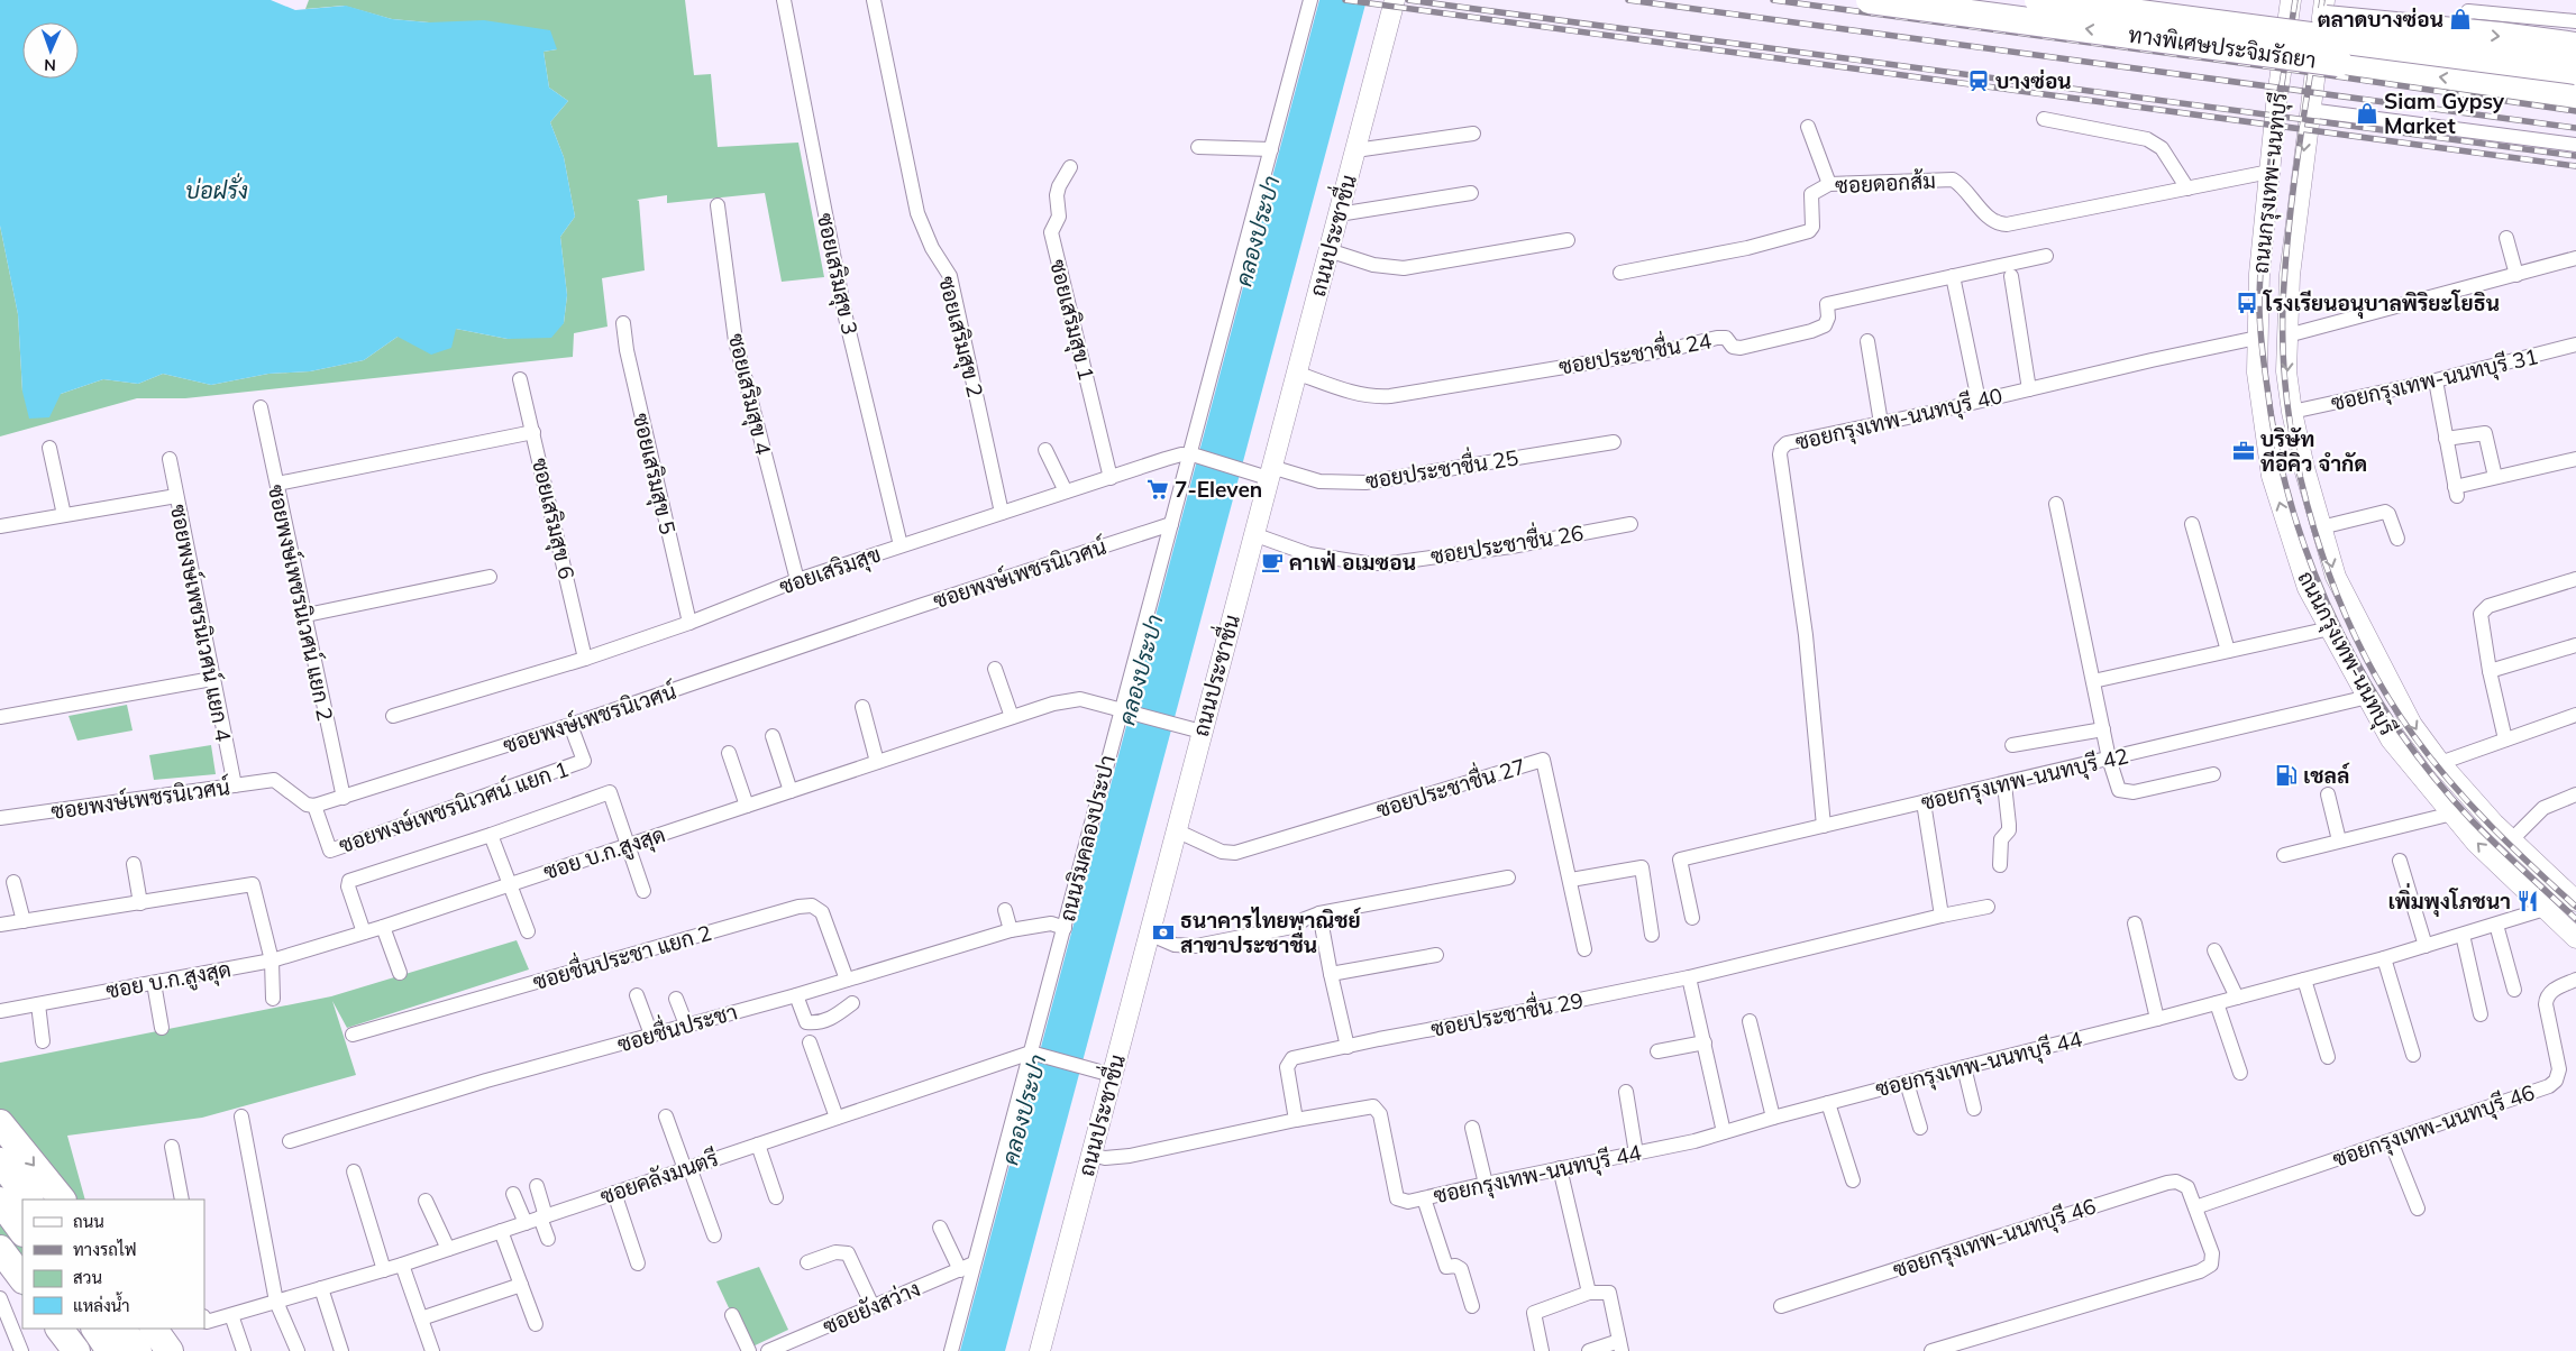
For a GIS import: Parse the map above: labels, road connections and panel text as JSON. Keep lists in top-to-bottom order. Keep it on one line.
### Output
{"streets":{"highway":["ทางพิเศษประจิมรัถยา"],"main road":["ถนนกรุงเทพ-นนทบุรี","ถนนประชาชื่น"],"street":["ซอยดอกส้ม","ซอยเสริมสุข 3","ซอยเสริมสุข 1","ซอยเสริมสุข 2","ซอยประชาชื่น 24","ซอยกรุงเทพ-นนทบุรี 31","ซอยเสริมสุข 4","ซอยกรุงเทพ-นนทบุรี 40","ซอยประชาชื่น 25","ซอยเสริมสุข 5","ซอยเสริมสุข 6","ซอยประชาชื่น 26","ซอยเสริมสุข","ซอยพงษ์เพชรนิเวศน์","ซอยพงษ์เพชรนิเวศน์ แยก 2","ซอยพงษ์เพชรนิเวศน์ แยก 4","ซอยกรุงเทพ-นนทบุรี 42","ซอยประชาชื่น 27","ซอยพงษ์เพชรนิเวศน์ แยก 1","ถนนริมคลองประปา","ซอย บ.ก.สูงสุด","ซอยชื่นประชา แยก 2","ซอยประชาชื่น 29","ซอยชื่นประชา","ซอยกรุงเทพ-นนทบุรี 44","ซอยกรุงเทพ-นนทบุรี 46","ซอยคลังมนตรี","ซอยยังสว่าง"]},"crossings":[["ซอยดอกส้ม","ถนนกรุงเทพ-นนทบุรี"],["ถนนกรุงเทพ-นนทบุรี","ซอยกรุงเทพ-นนทบุรี 31"],["ถนนกรุงเทพ-นนทบุรี","ซอยกรุงเทพ-นนทบุรี 40"],["ถนนกรุงเทพ-นนทบุรี","ซอยกรุงเทพ-นนทบุรี 42"],["ถนนกรุงเทพ-นนทบุรี","ซอยกรุงเทพ-นนทบุรี 44"],["ถนนประชาชื่น","ซอยประชาชื่น 24"],["ถนนประชาชื่น","ซอยประชาชื่น 25"],["ถนนประชาชื่น","ซอยประชาชื่น 26"],["ถนนประชาชื่น","ซอยเสริมสุข"],["ถนนประชาชื่น","ซอยประชาชื่น 27"],["ถนนประชาชื่น","ซอย บ.ก.สูงสุด"],["ซอยเสริมสุข 3","ซอยเสริมสุข"],["ซอยเสริมสุข 1","ซอยเสริมสุข"],["ซอยเสริมสุข 2","ซอยเสริมสุข"],["ซอยเสริมสุข 4","ซอยเสริมสุข"],["ซอยกรุงเทพ-นนทบุรี 40","ซอยกรุงเทพ-นนทบุรี 42"],["ซอยประชาชื่น 25","ซอยเสริมสุข"],["ซอยเสริมสุข 5","ซอยเสริมสุข"],["ซอยเสริมสุข 6","ซอยเสริมสุข"],["ซอยเสริมสุข","ถนนริมคลองประปา"],["ซอยพงษ์เพชรนิเวศน์","ซอยพงษ์เพชรนิเวศน์ แยก 2"],["ซอยพงษ์เพชรนิเวศน์","ซอยพงษ์เพชรนิเวศน์ แยก 4"],["ซอยพงษ์เพชรนิเวศน์","ซอยพงษ์เพชรนิเวศน์ แยก 1"],["ซอยพงษ์เพชรนิเวศน์","ถนนริมคลองประปา"],["ถนนริมคลองประปา","ซอย บ.ก.สูงสุด"],["ถนนริมคลองประปา","ซอยชื่นประชา"],["ถนนริมคลองประปา","ซอยคลังมนตรี"],["ถนนริมคลองประปา","ซอยยังสว่าง"],["ซอยชื่นประชา แยก 2","ซอยชื่นประชา"],["ซอยประชาชื่น 29","ซอยกรุงเทพ-นนทบุรี 44"]],"water":["บ่อฝรั่ง","คลองประปา"],"places":{"shop":["ตลาดบางซ่อน","Siam Gypsy Market"],"station":["บางซ่อน"],"bus stop":["โรงเรียนอนุบาลพิริยะโยธิน"],"office":["บริษัท ทีอีคิว จำกัด"],"supermarket":["7-Eleven"],"cafe":["คาเฟ่ อเมซอน"],"fuel station":["เชลล์"],"restaurant":["เพิ่มพุงโภชนา"],"bank":["ธนาคารไทยพาณิชย์ สาขาประชาชื่น"]},"legend":["ถนน","ทางรถไฟ","สวน","แหล่งน้ำ"],"north":"bottom"}
